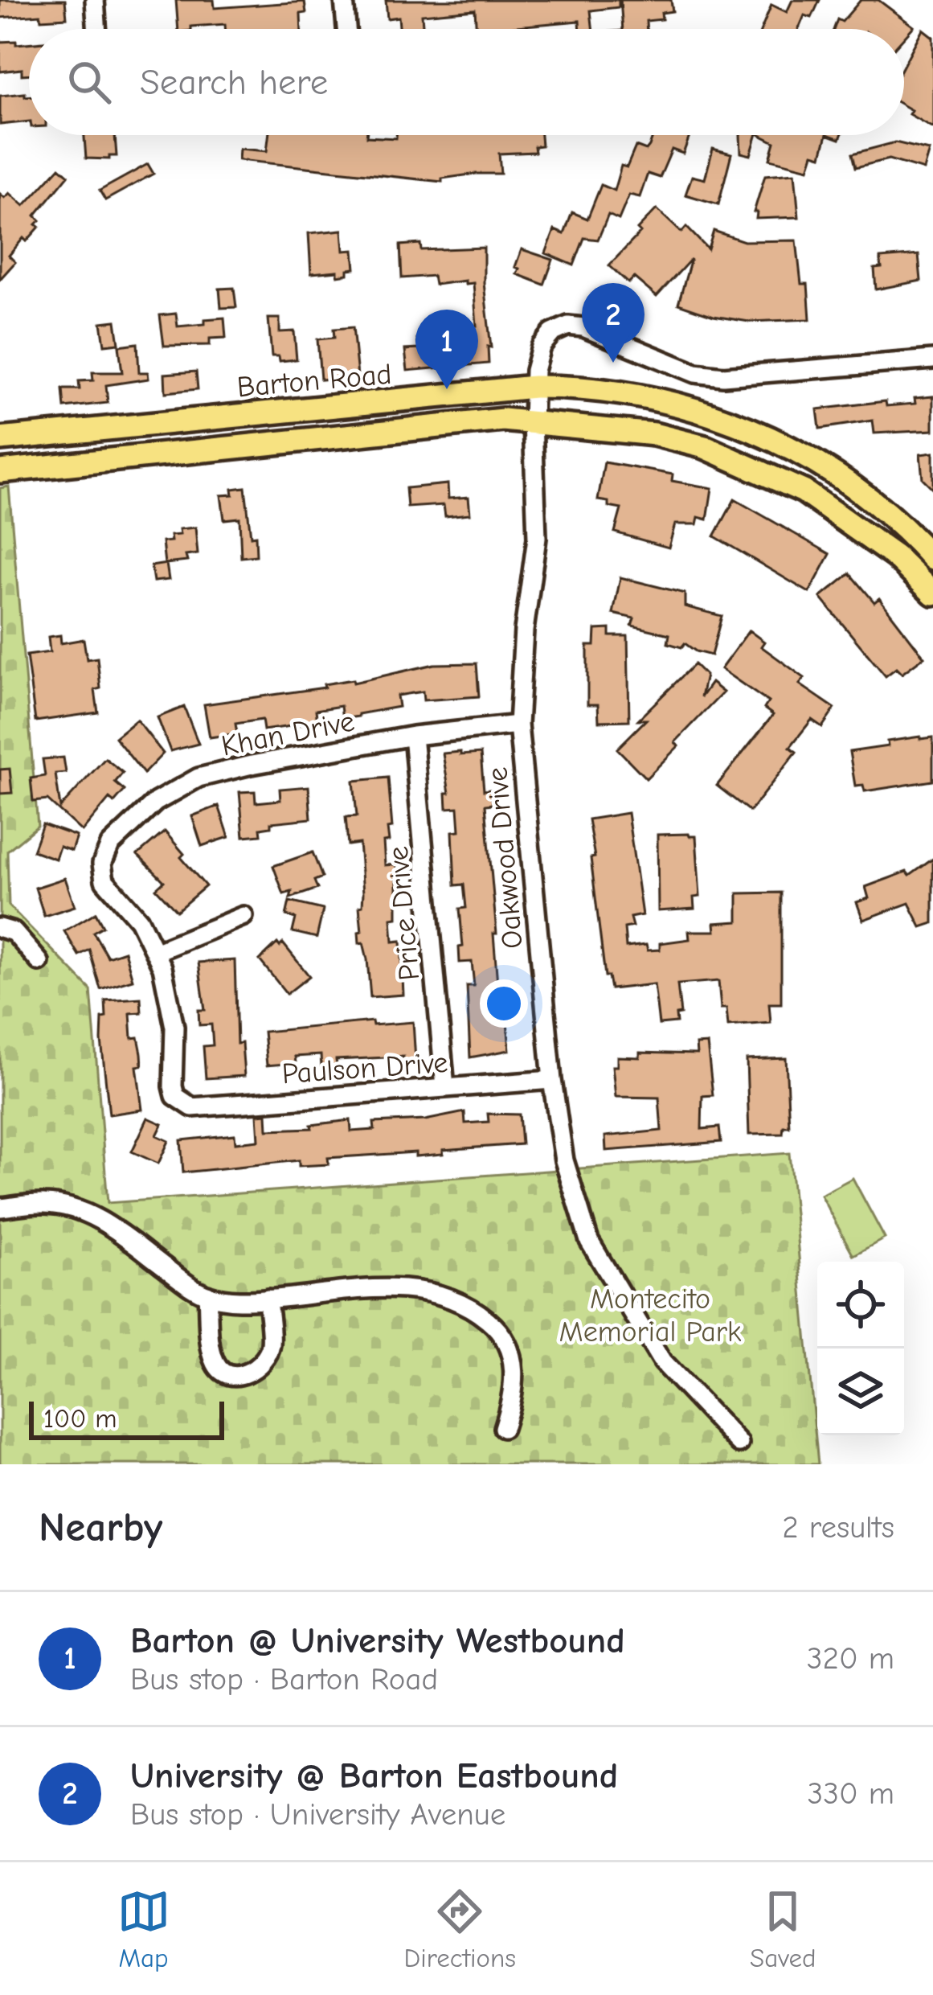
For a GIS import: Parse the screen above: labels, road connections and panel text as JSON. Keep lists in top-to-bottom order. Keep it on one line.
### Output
{"streets":{"main road":["Barton Road"],"street":["Khan Drive","Oakwood Drive","Price Drive","Paulson Drive"]},"crossings":[["Barton Road","Oakwood Drive"],["Khan Drive","Oakwood Drive"],["Khan Drive","Price Drive"],["Khan Drive","Paulson Drive"],["Oakwood Drive","Paulson Drive"],["Price Drive","Paulson Drive"]],"parks":["Montecito Memorial Park"],"scale_bar":"100 m","page":{"search":"Search here","pins":["2","1"],"scale":"100 m","heading":["Nearby","2 results"],"list":[{"mark":"1","name":"Barton @ University Westbound","note":"Bus stop · Barton Road","value":"320 m"},{"mark":"2","name":"University @ Barton Eastbound","note":"Bus stop · University Avenue","value":"330 m"}],"nav":["Map","Directions","Saved"]}}
